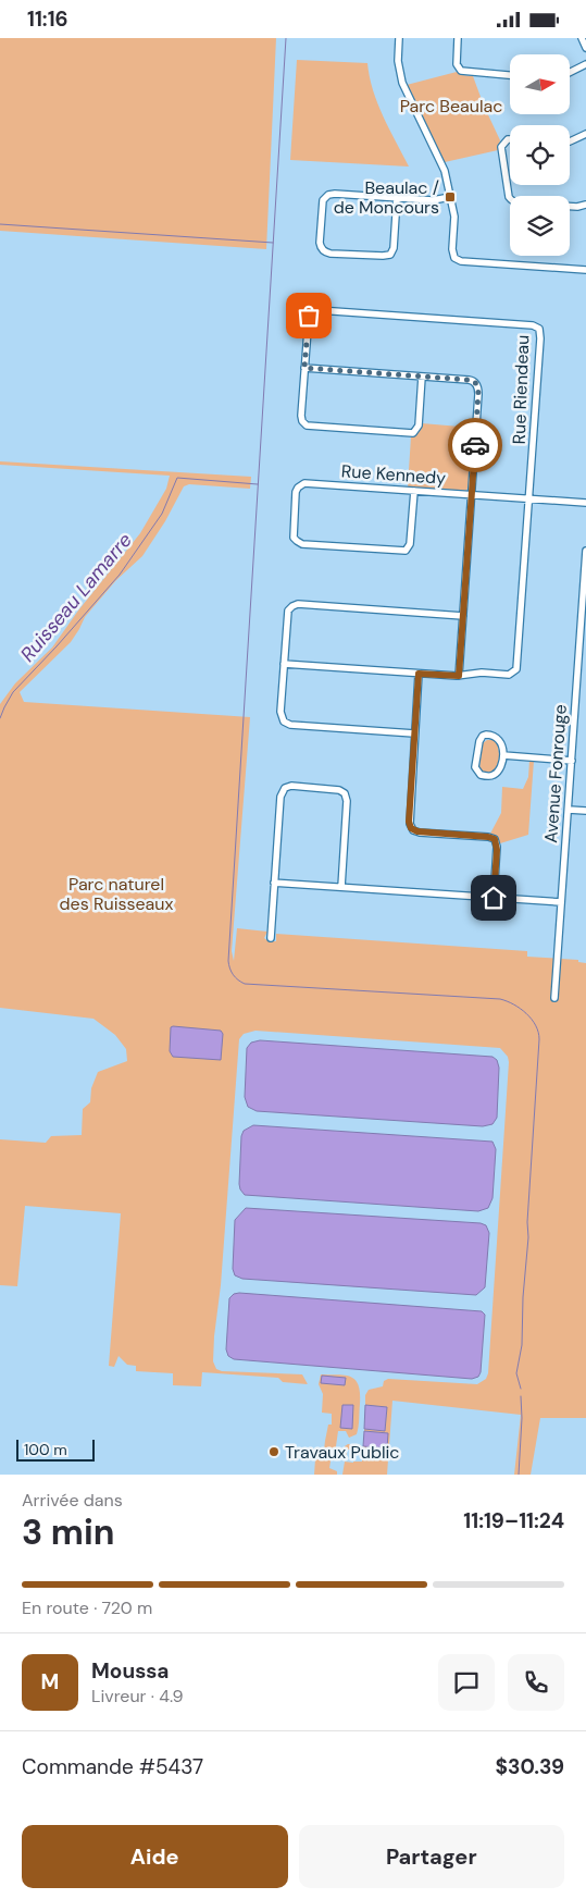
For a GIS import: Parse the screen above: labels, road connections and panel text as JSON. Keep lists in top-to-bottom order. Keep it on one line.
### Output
{"streets":{"street":["Rue Riendeau","Rue Kennedy","Avenue Fonrouge"]},"crossings":[["Rue Riendeau","Rue Kennedy"]],"water":["Ruisseau Lamarre"],"parks":["Parc Beaulac","Parc naturel des Ruisseaux"],"places":{"transit":["Beaulac / de Moncours"],"other":["Travaux Public"]},"scale_bar":"100 m","north":"right","page":{"status":"11:16","scale":"100 m","heading":["3 min","Arrivée dans","11:19–11:24"],"panel":["Moussa","Livreur · 4.9","Commande #5437","$30.39"],"bar":"En route · 720 m","round":"M","buttons":["Aide","Partager"]}}
